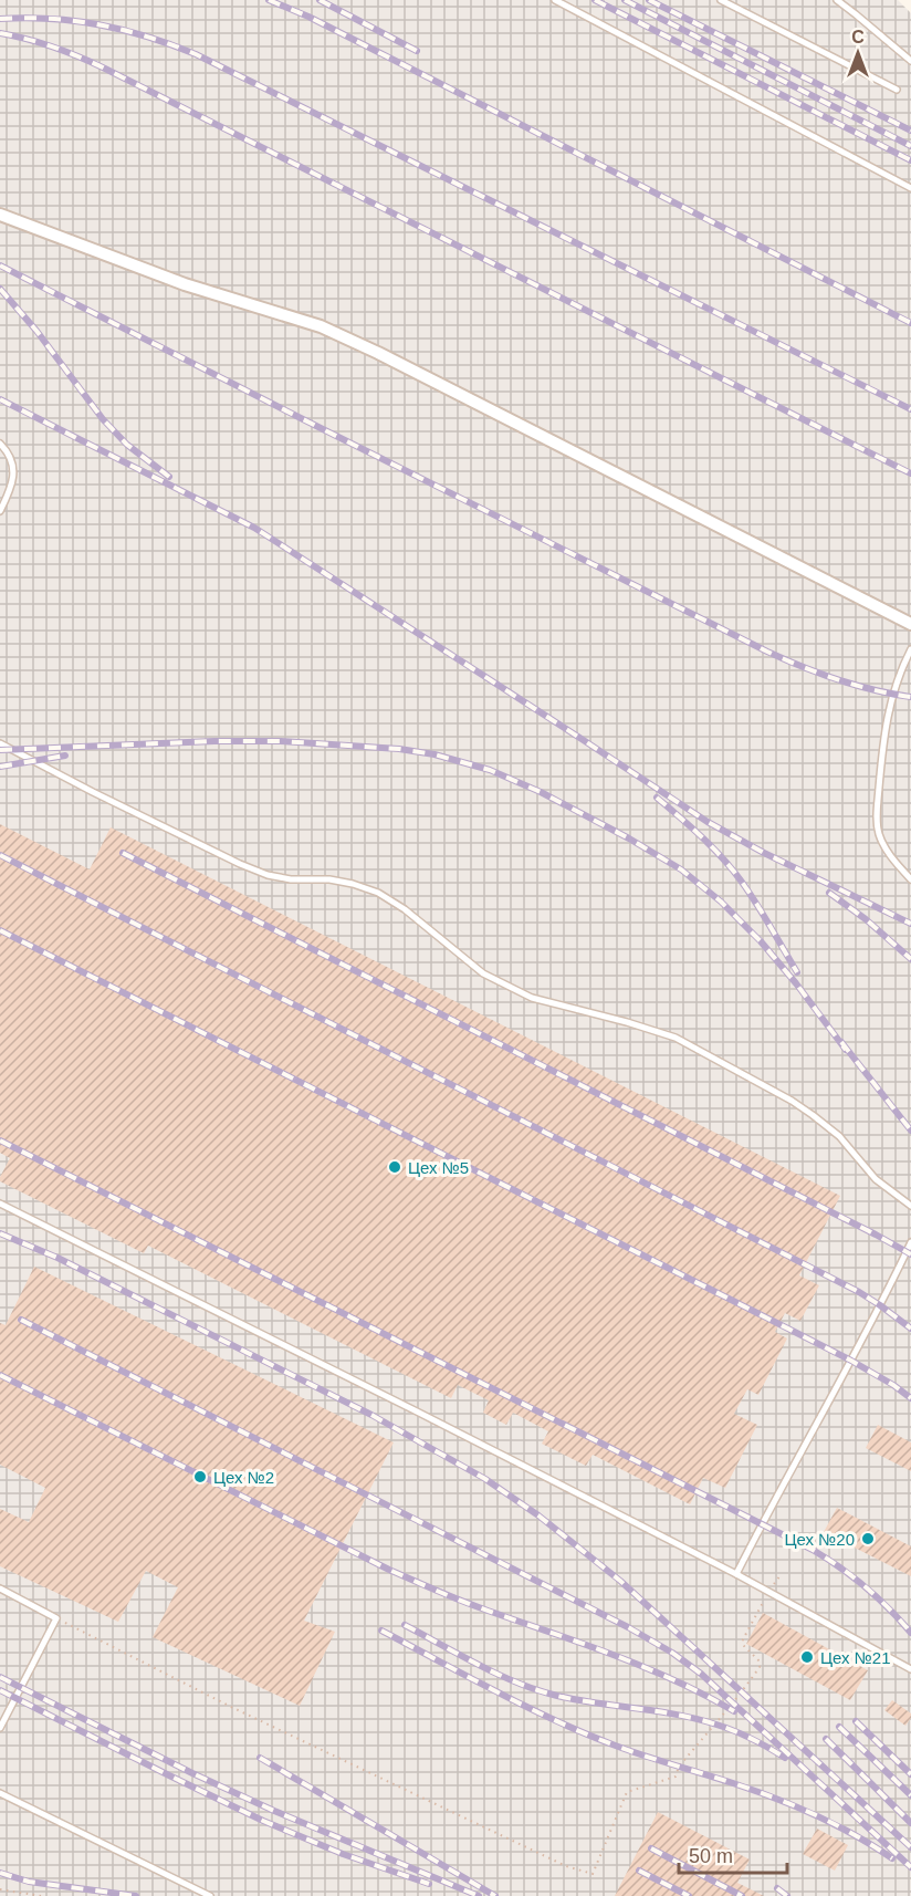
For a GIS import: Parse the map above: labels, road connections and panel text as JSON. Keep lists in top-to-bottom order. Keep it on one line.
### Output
{"places":["Цех №5","Цех №2","Цех №20","Цех №21"],"scale_bar":"50 m","north":"top"}
